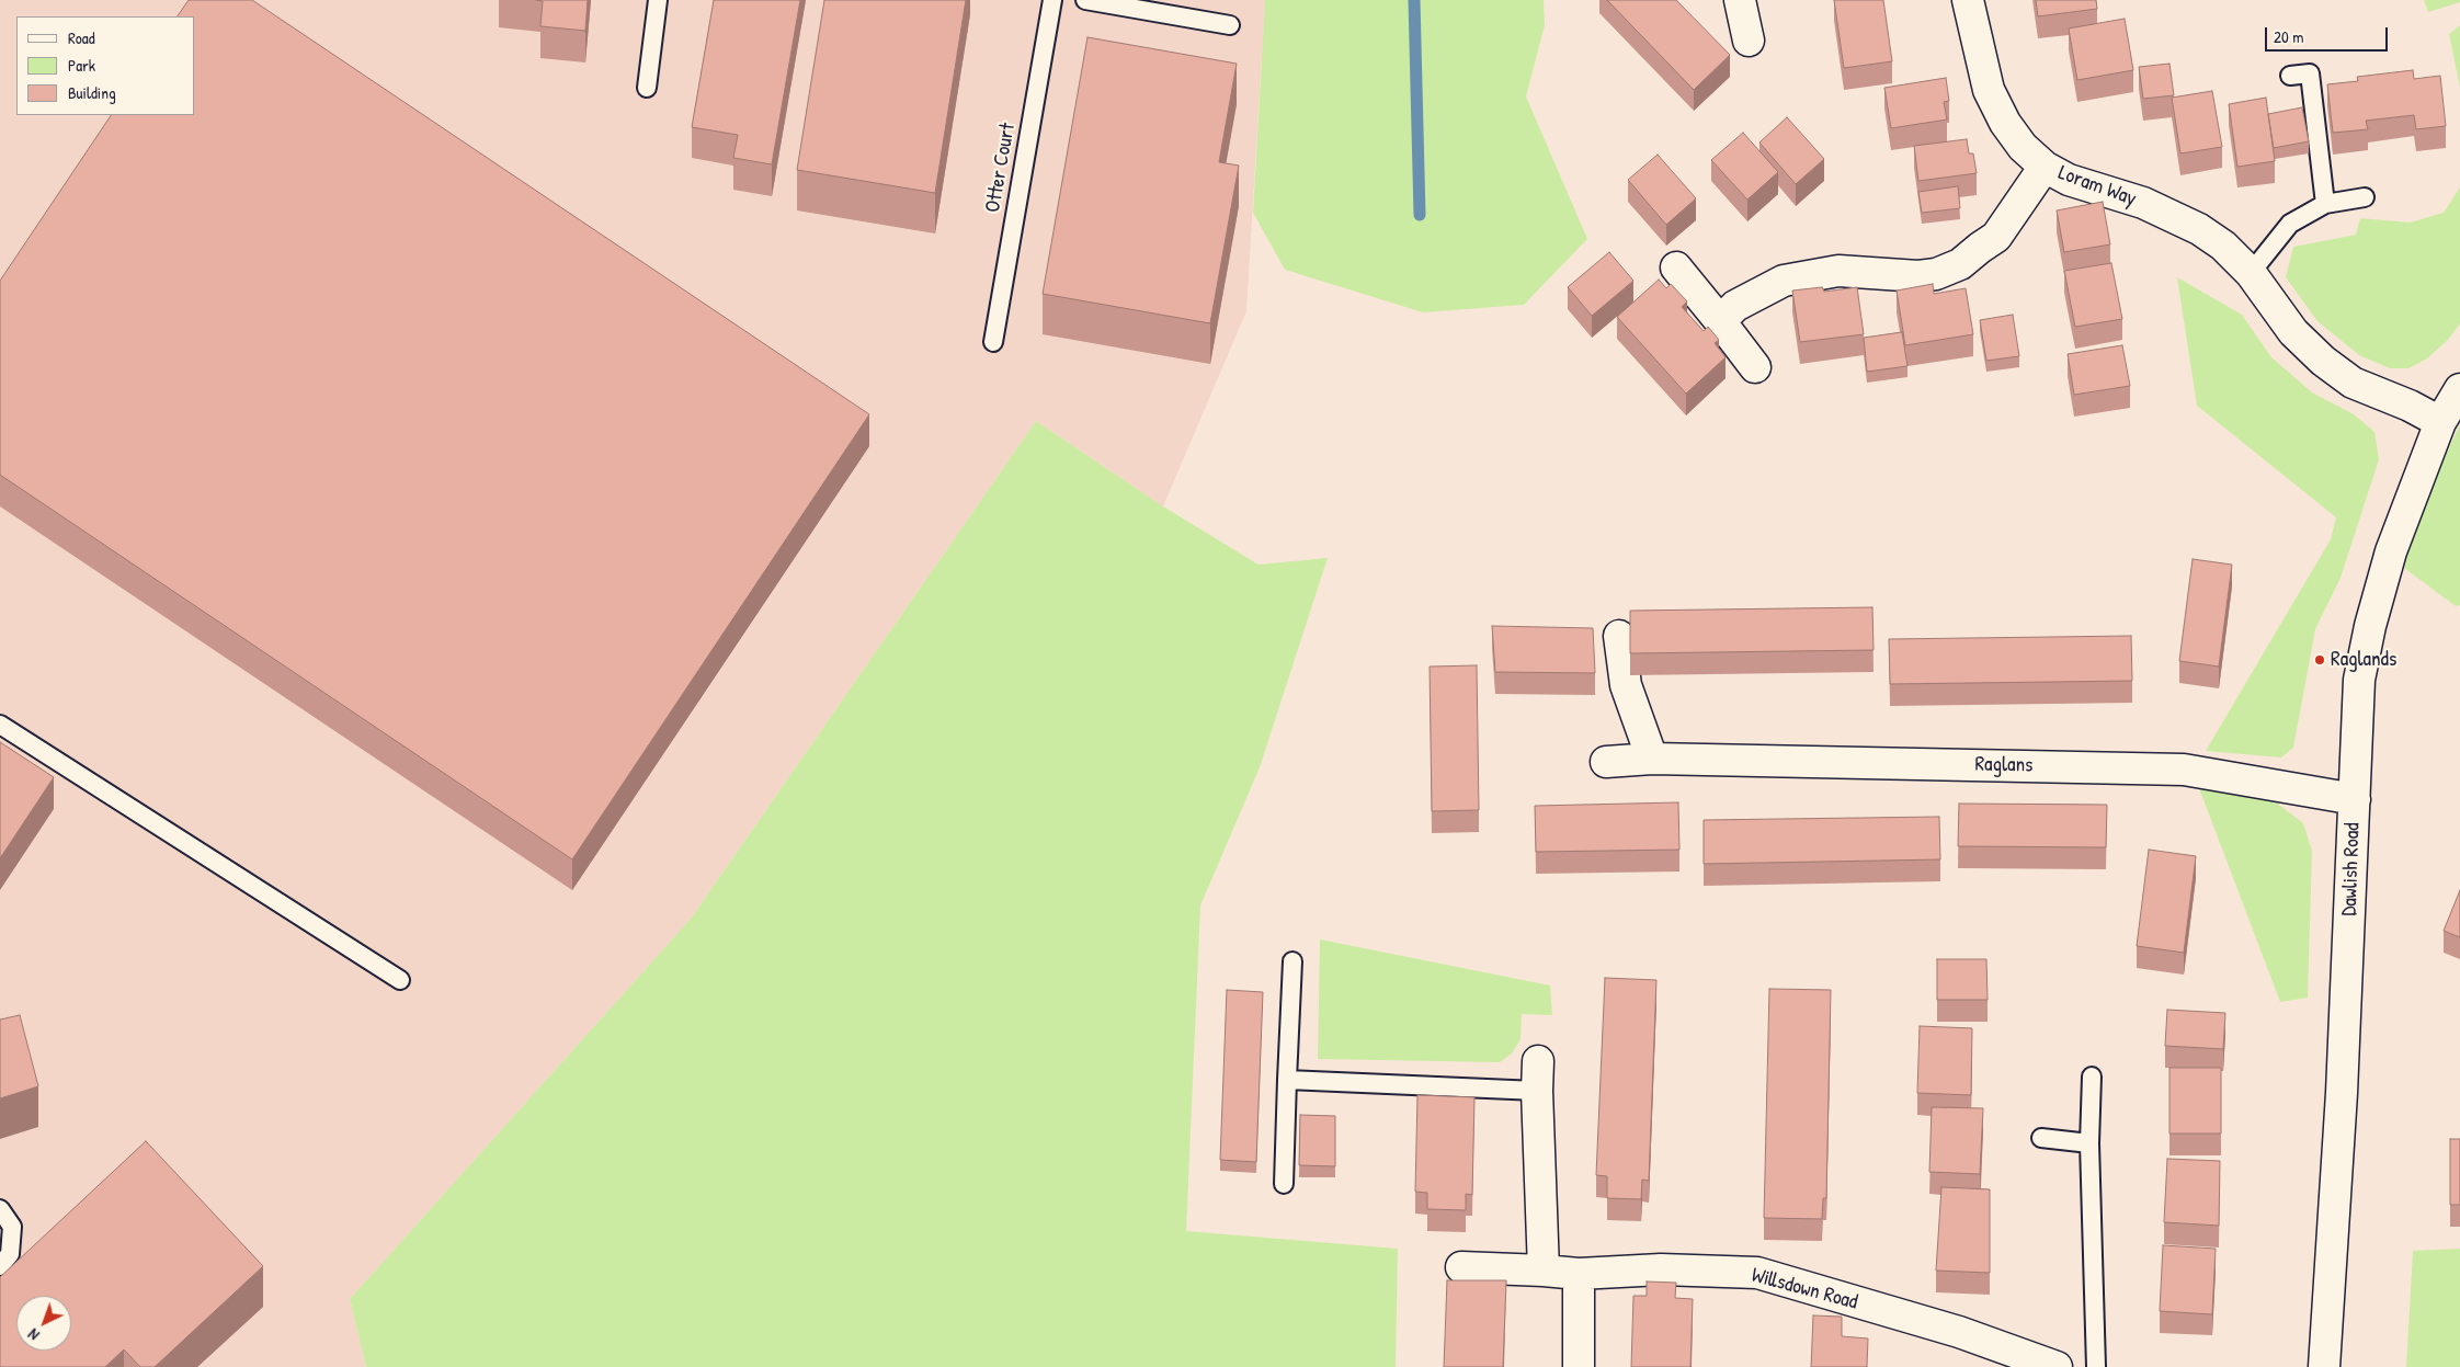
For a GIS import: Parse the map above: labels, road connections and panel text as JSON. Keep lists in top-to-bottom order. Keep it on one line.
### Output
{"streets":{"street":["Loram Way","Raglans","Dawlish Road","Willsdown Road"],"lane":["Otter Court"]},"crossings":[["Loram Way","Dawlish Road"],["Raglans","Dawlish Road"]],"places":["Raglands"],"legend":["Road","Park","Building"],"scale_bar":"20 m","north":"bottom left"}
